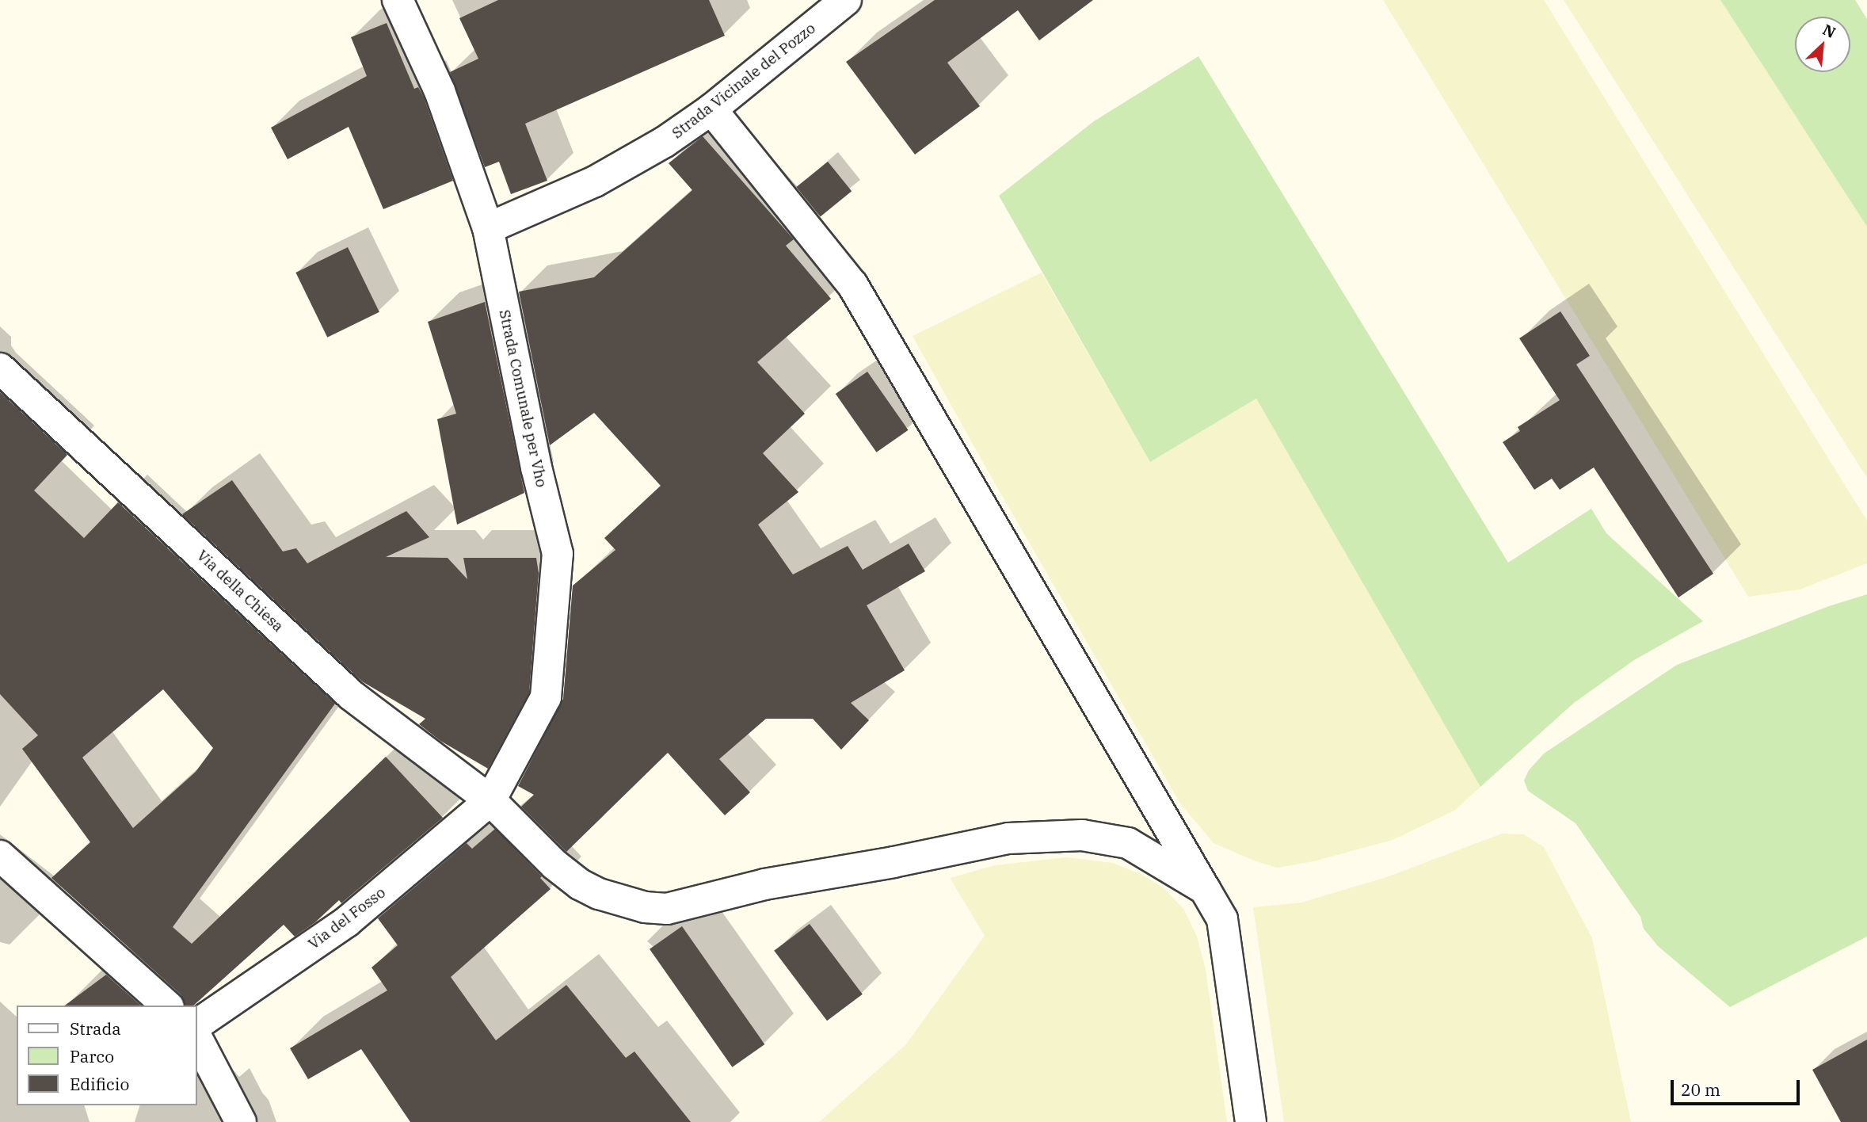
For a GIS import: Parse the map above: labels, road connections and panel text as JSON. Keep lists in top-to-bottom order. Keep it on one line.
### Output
{"streets":{"street":["Strada Vicinale del Pozzo","Strada Comunale per Vho","Via della Chiesa","Via del Fosso"]},"crossings":[["Strada Vicinale del Pozzo","Strada Comunale per Vho"],["Strada Comunale per Vho","Via della Chiesa"],["Strada Comunale per Vho","Via del Fosso"],["Via della Chiesa","Via del Fosso"]],"legend":["Strada","Parco","Edificio"],"scale_bar":"20 m","north":"top right"}
